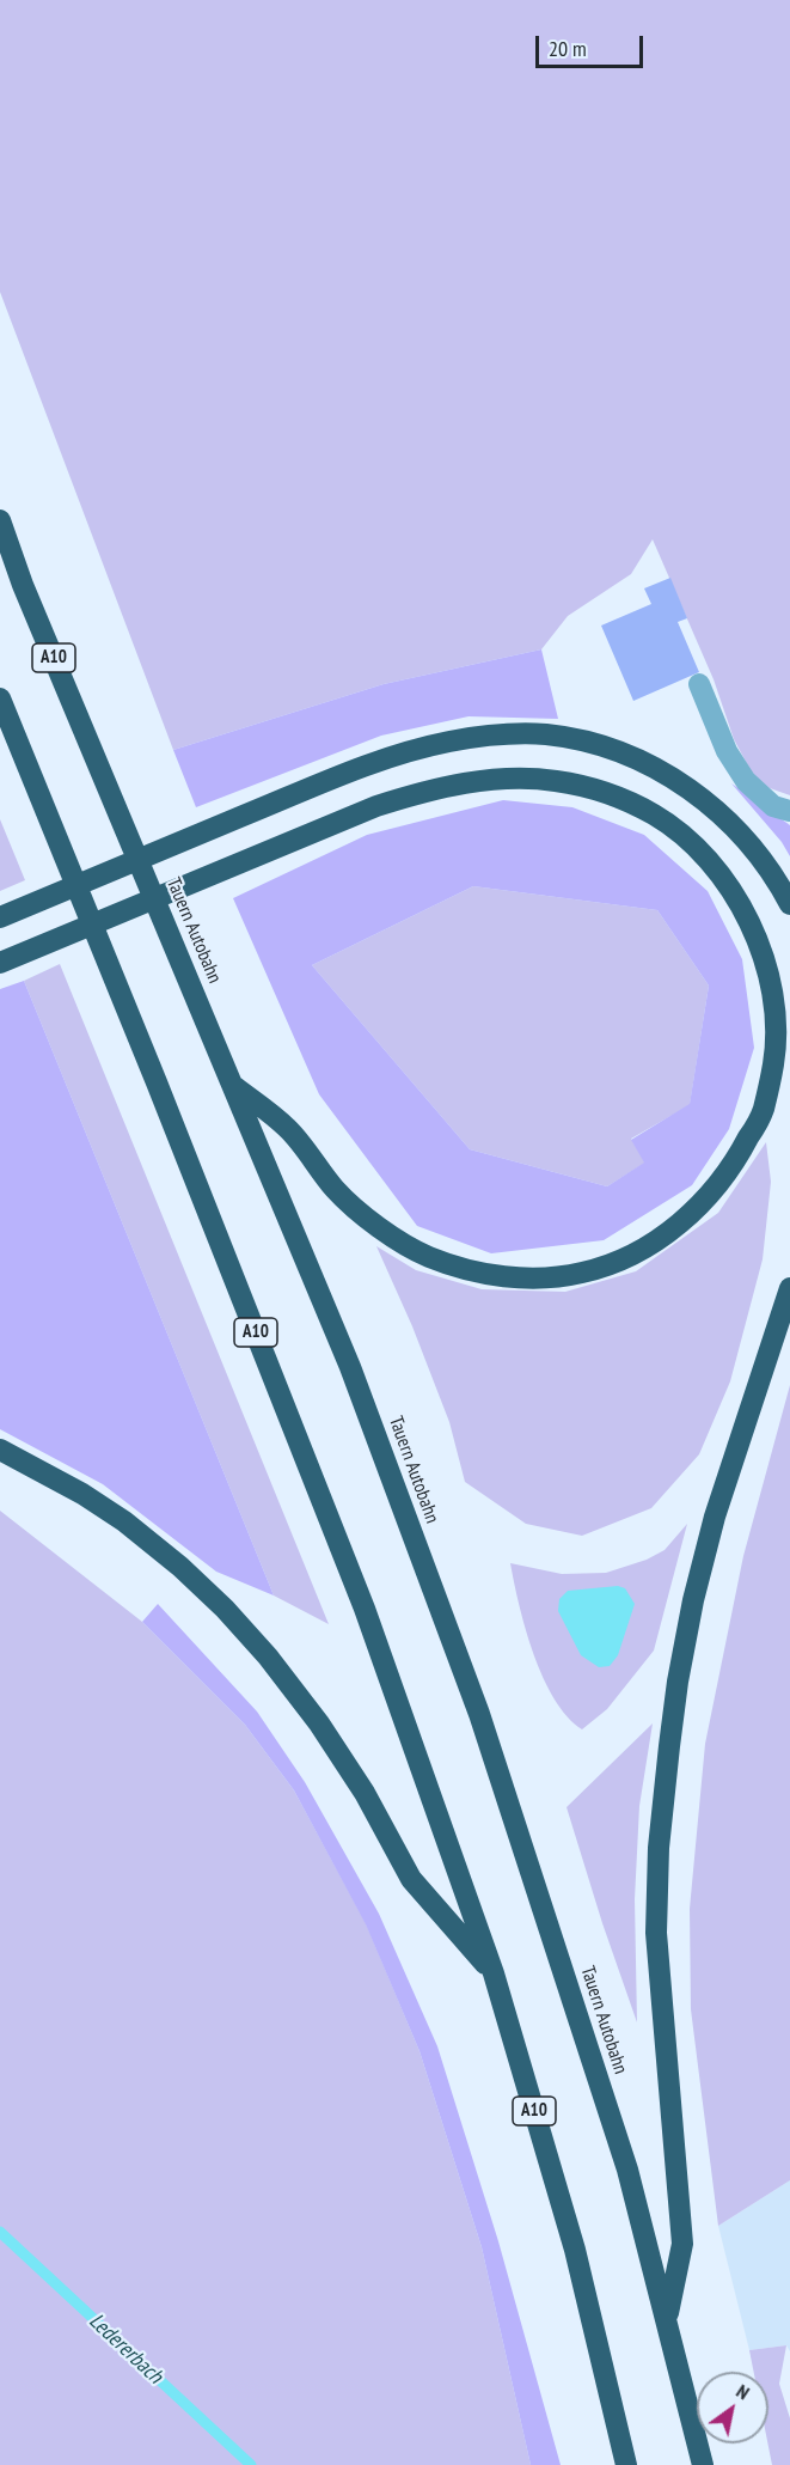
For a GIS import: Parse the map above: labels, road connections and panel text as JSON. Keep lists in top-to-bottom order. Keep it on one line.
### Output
{"streets":{"highway":["A10","Tauern Autobahn"]},"water":["Ledererbach"],"scale_bar":"20 m","north":"top right"}
